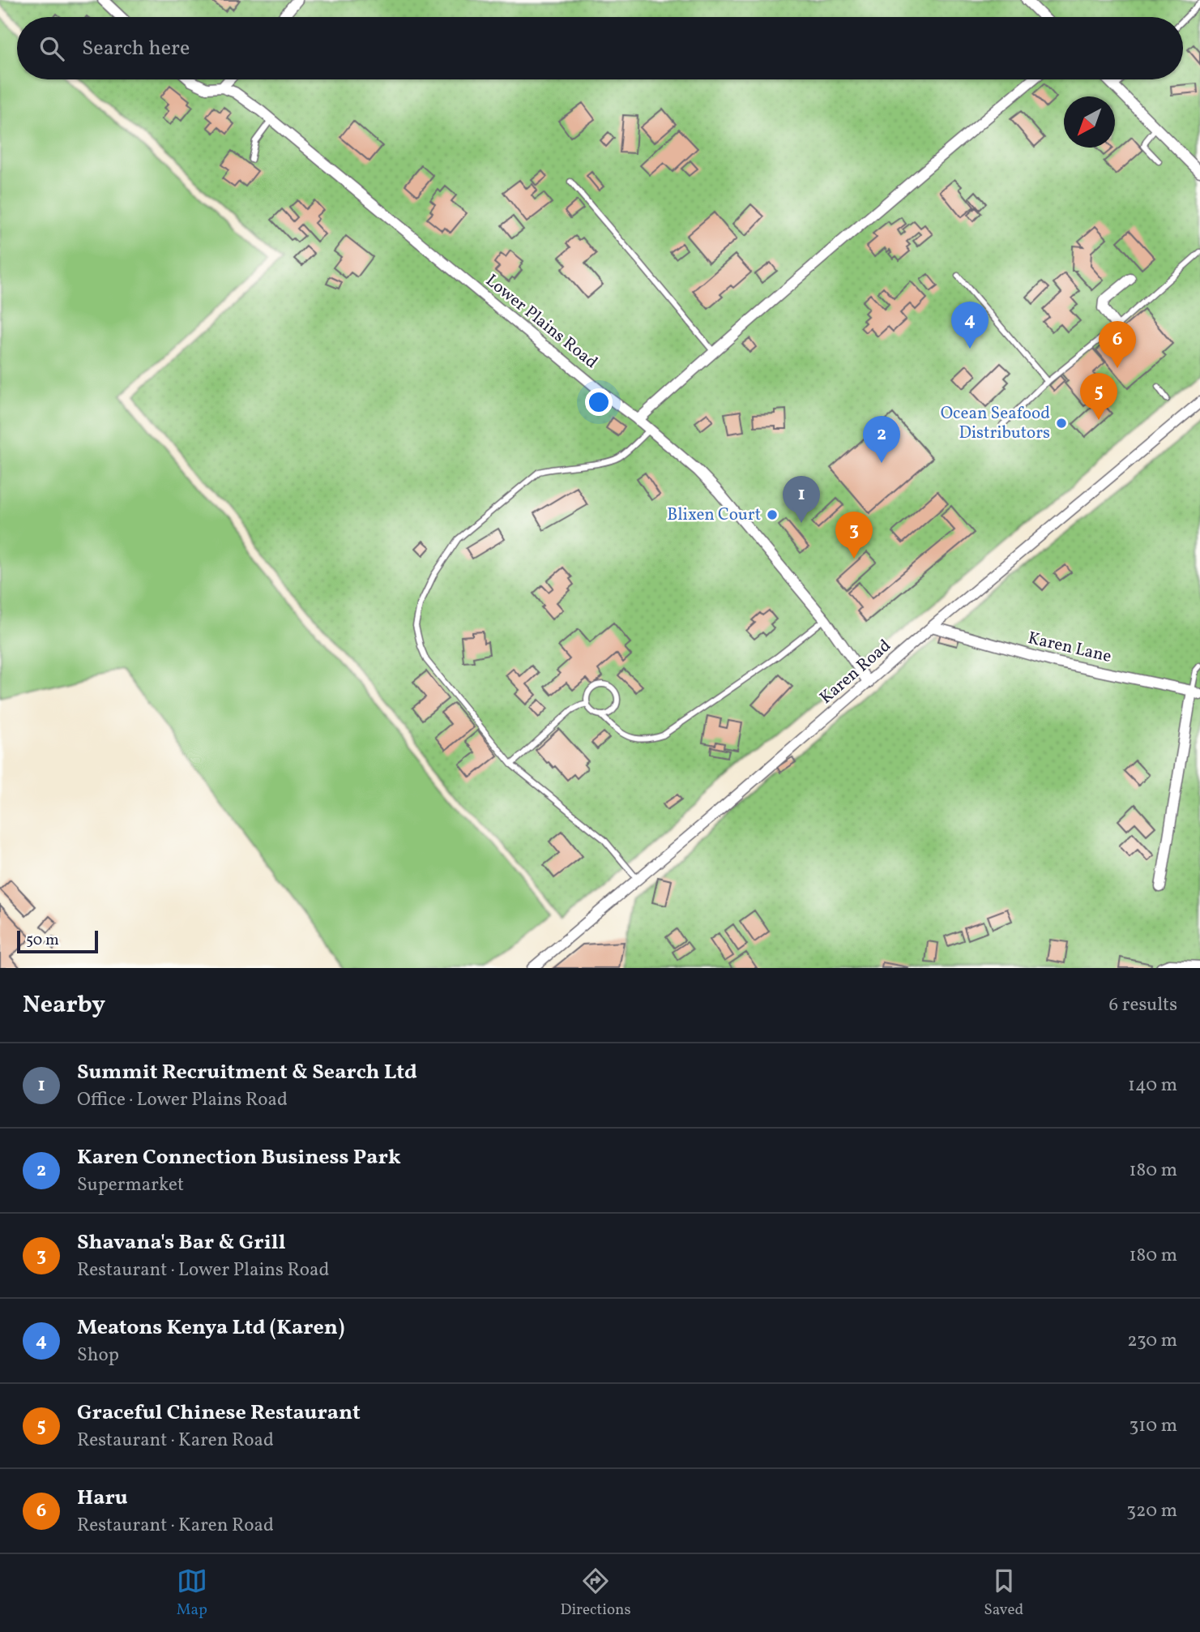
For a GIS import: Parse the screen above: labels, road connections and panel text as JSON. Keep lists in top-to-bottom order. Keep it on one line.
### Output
{"streets":{"street":["Lower Plains Road","Karen Lane","Karen Road"]},"crossings":[["Lower Plains Road","Karen Road"],["Karen Lane","Karen Road"]],"places":["Ocean Seafood Distributors","Blixen Court"],"scale_bar":"50 m","north":"bottom left","page":{"search":"Search here","pins":["4","6","5","2","1","3"],"scale":"50 m","heading":["Nearby","6 results"],"list":[{"mark":"1","name":"Summit Recruitment & Search Ltd","note":"Office · Lower Plains Road","value":"140 m"},{"mark":"2","name":"Karen Connection Business Park","note":"Supermarket","value":"180 m"},{"mark":"3","name":"Shavana's Bar & Grill","note":"Restaurant · Lower Plains Road","value":"180 m"},{"mark":"4","name":"Meatons Kenya Ltd (Karen)","note":"Shop","value":"230 m"},{"mark":"5","name":"Graceful Chinese Restaurant","note":"Restaurant · Karen Road","value":"310 m"},{"mark":"6","name":"Haru","note":"Restaurant · Karen Road","value":"320 m"}],"nav":["Map","Directions","Saved"]}}
